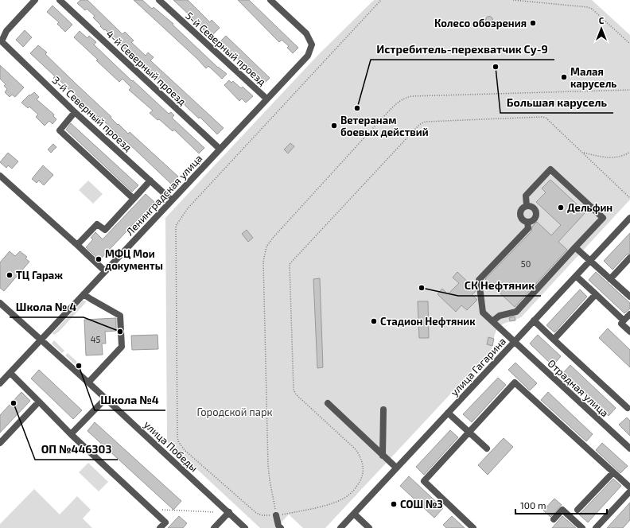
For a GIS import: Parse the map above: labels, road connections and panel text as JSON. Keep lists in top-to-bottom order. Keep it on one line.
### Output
{"streets":{"street":["5-й Северный проезд","4-й Северный проезд","3-й Северный проезд","Ленинградская улица","улица Гагарина","Отрадная улица","улица Победы"]},"crossings":[["5-й Северный проезд","Ленинградская улица"],["4-й Северный проезд","Ленинградская улица"],["3-й Северный проезд","Ленинградская улица"],["Ленинградская улица","улица Победы"],["улица Гагарина","Отрадная улица"]],"parks":["Городской парк"],"places":["Колесо обозрения","Большая карусель","Малая карусель","Истребитель-перехватчик Су-9","Ветеранам боевых действий","Дельфин","МФЦ Мои документы","ТЦ Гараж","СК Нефтяник","Стадион Нефтяник","Школа № 4","Школа №4","ОП №446303","СОШ №3"],"house_numbers":["50","45"],"scale_bar":"100 m","north":"top"}
